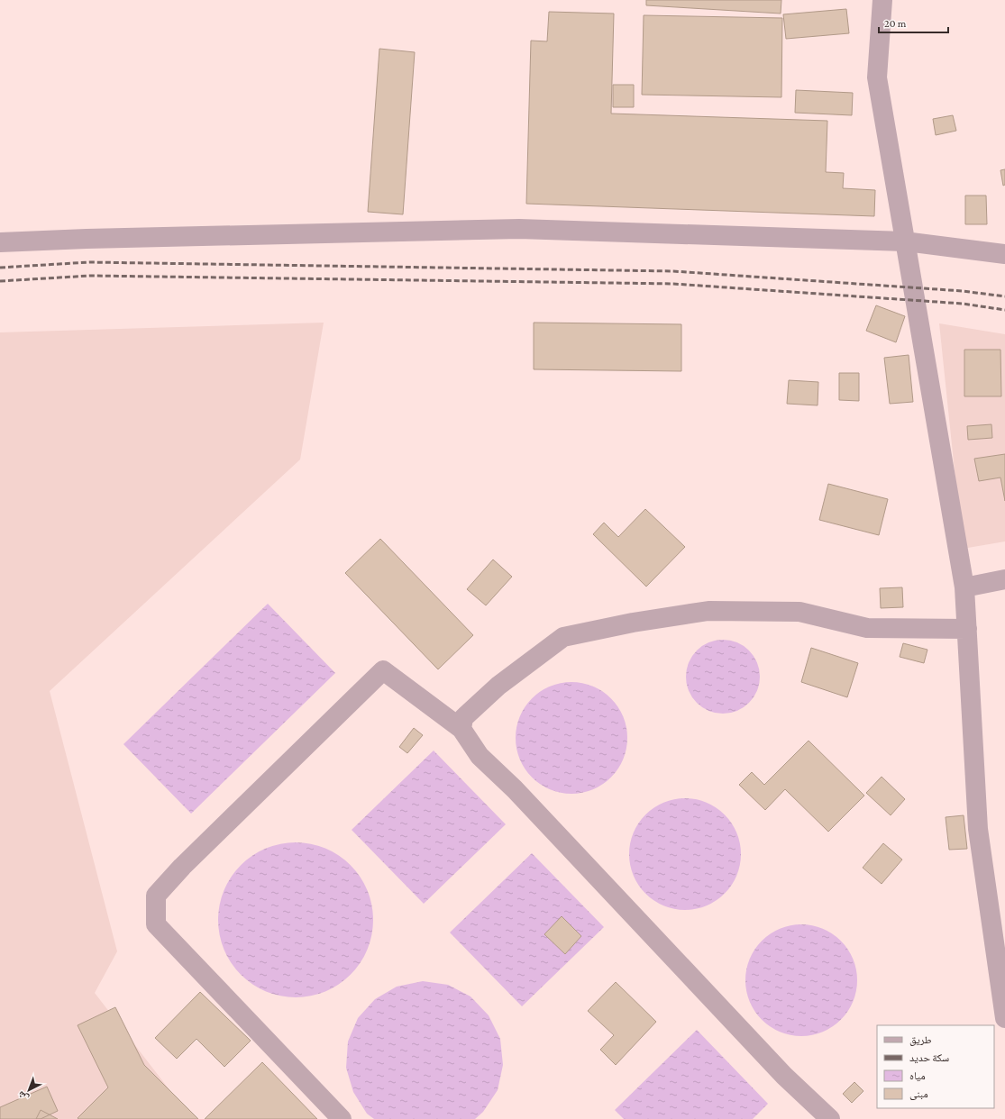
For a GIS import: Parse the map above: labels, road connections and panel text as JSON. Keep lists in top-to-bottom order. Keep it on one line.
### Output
{"legend":["طريق","سكة حديد","مياه","مبنى"],"scale_bar":"20 m","north":"bottom left"}
